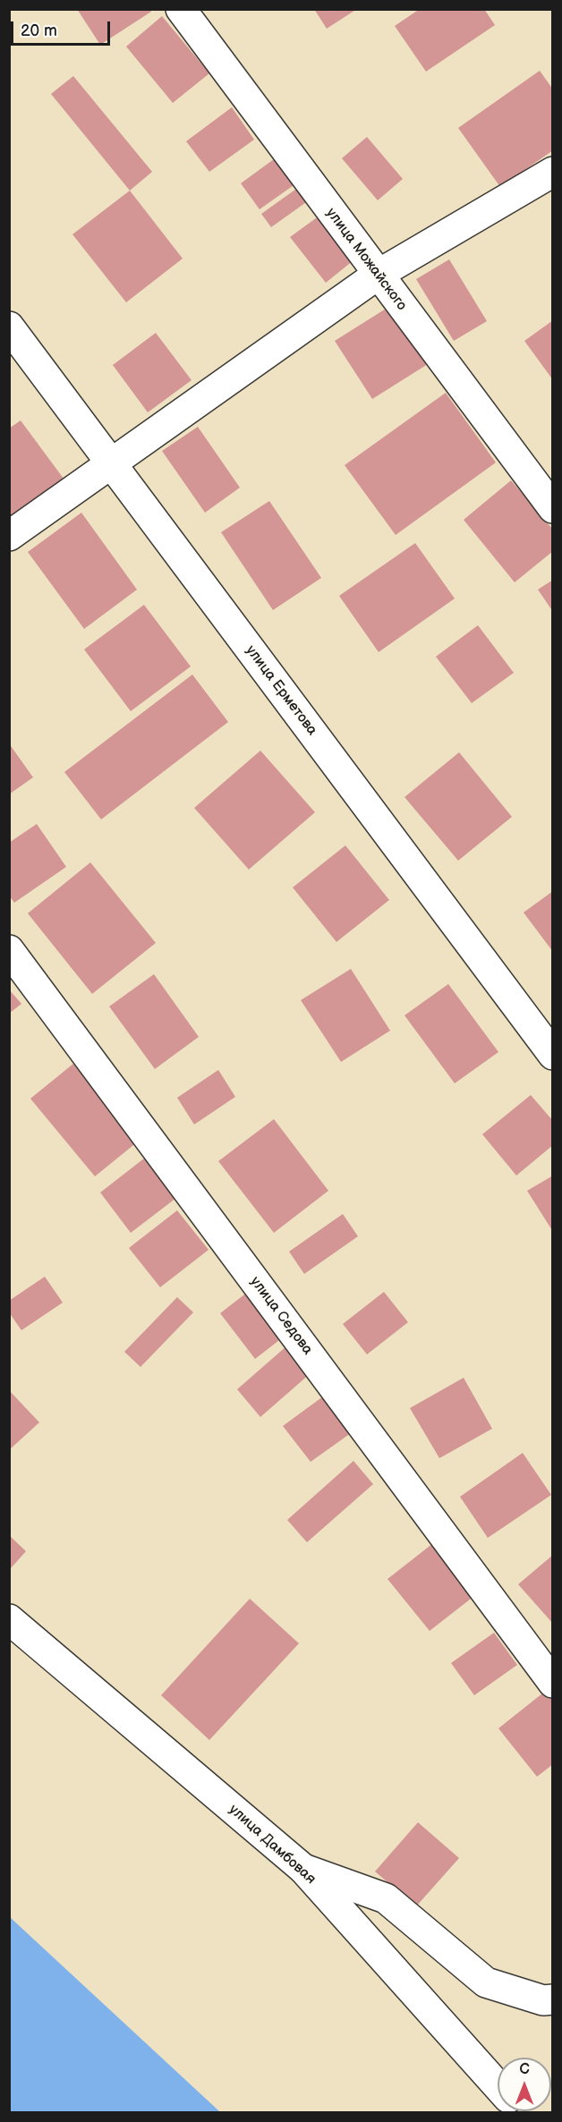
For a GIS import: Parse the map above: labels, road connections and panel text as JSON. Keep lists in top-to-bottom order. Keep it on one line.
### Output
{"streets":{"street":["улица Можайского","улица Ерметова","улица Седова","улица Дамбовая"]},"scale_bar":"20 m","north":"top"}
